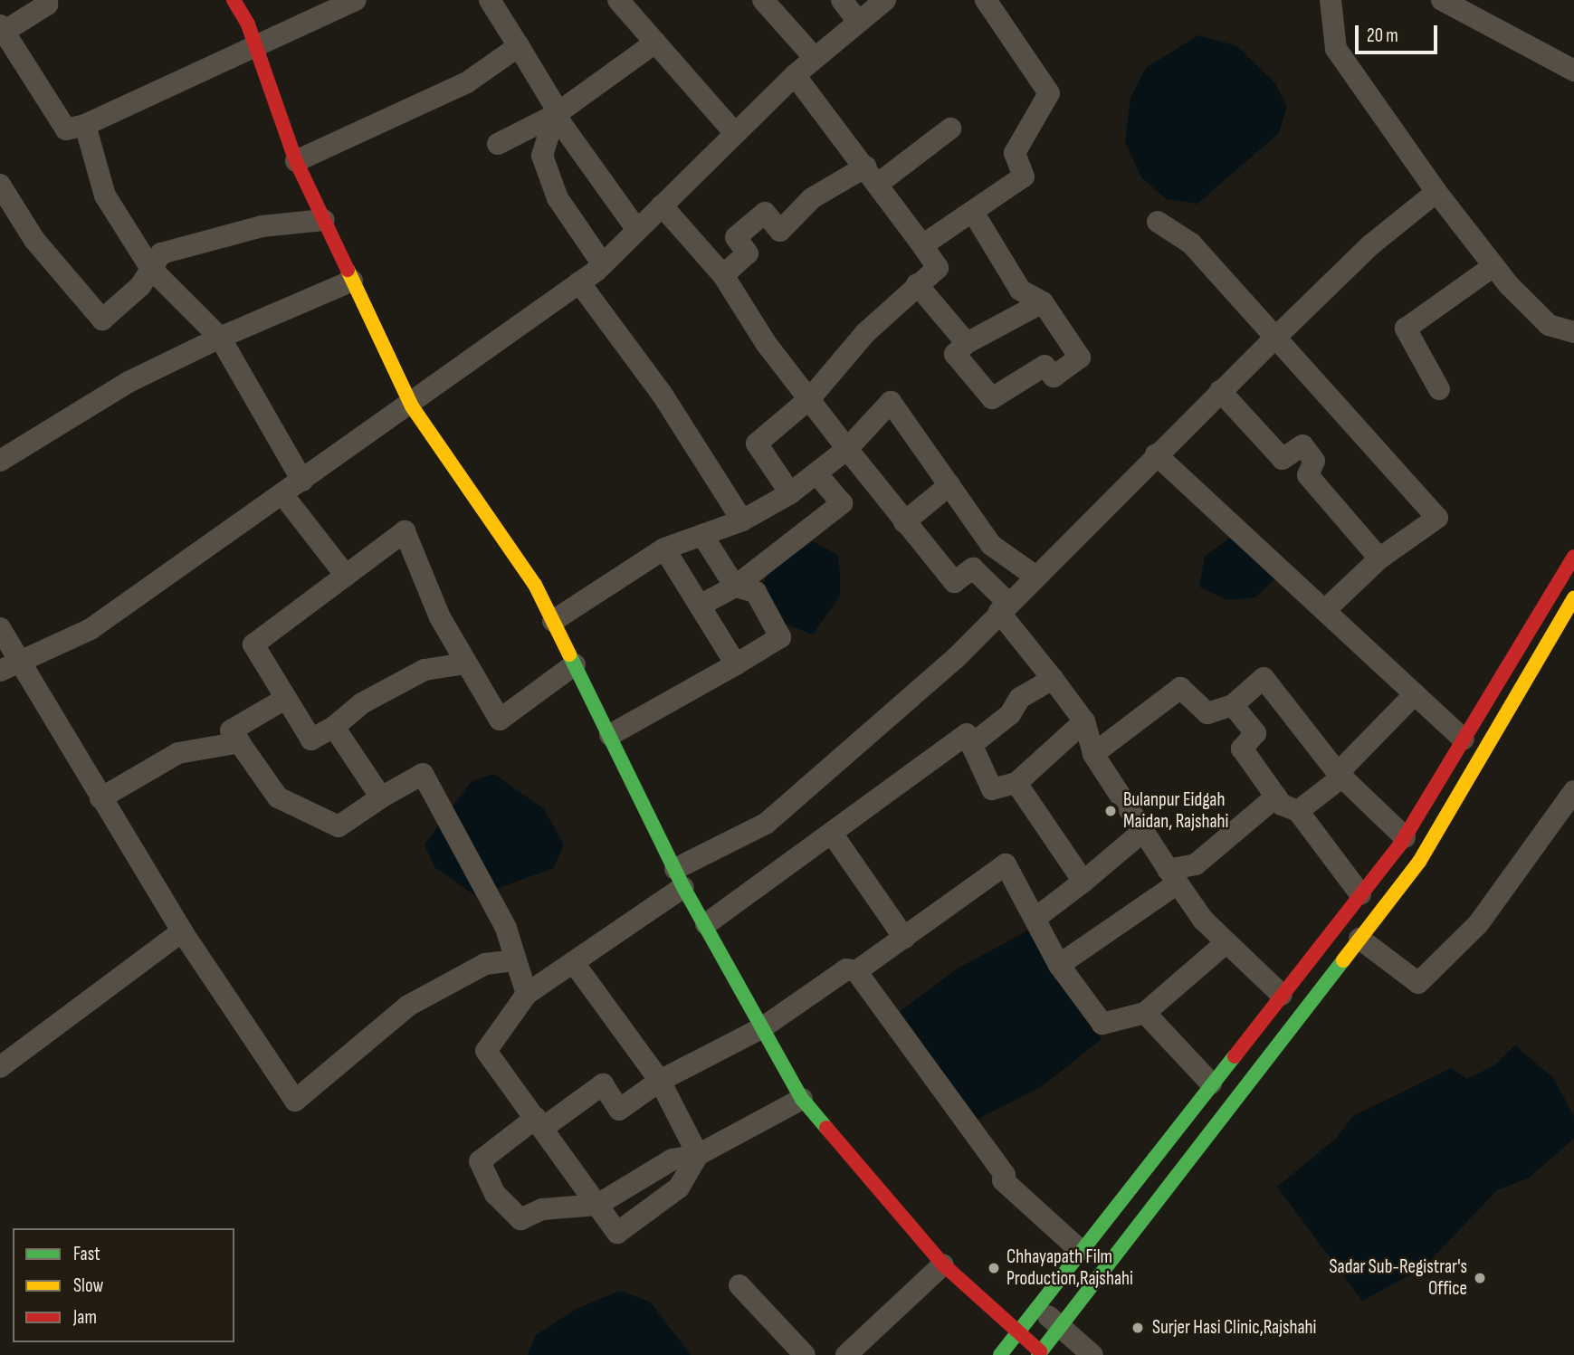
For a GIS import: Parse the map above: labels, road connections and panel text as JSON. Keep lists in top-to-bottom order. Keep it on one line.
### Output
{"places":["Bulanpur Eidgah Maidan, Rajshahi","Chhayapath Film Production,Rajshahi","Sadar Sub-Registrar's Office","Surjer Hasi Clinic,Rajshahi"],"legend":["Fast","Slow","Jam"],"scale_bar":"20 m"}
